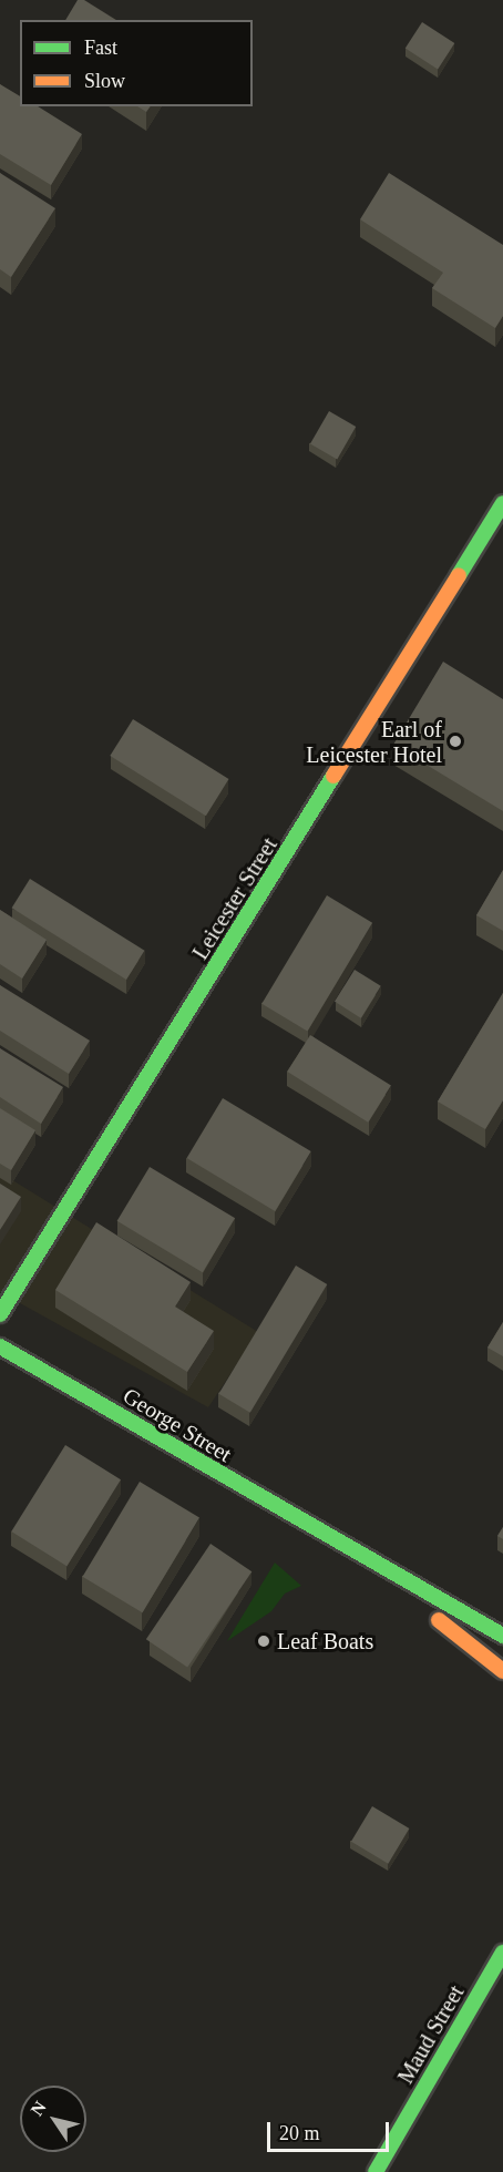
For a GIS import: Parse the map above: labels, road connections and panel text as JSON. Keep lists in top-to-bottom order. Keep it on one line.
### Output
{"streets":{"street":["Leicester Street","George Street","Maud Street"]},"places":["Earl of Leicester Hotel","Leaf Boats"],"legend":["Fast","Slow"],"scale_bar":"20 m","north":"top left"}
